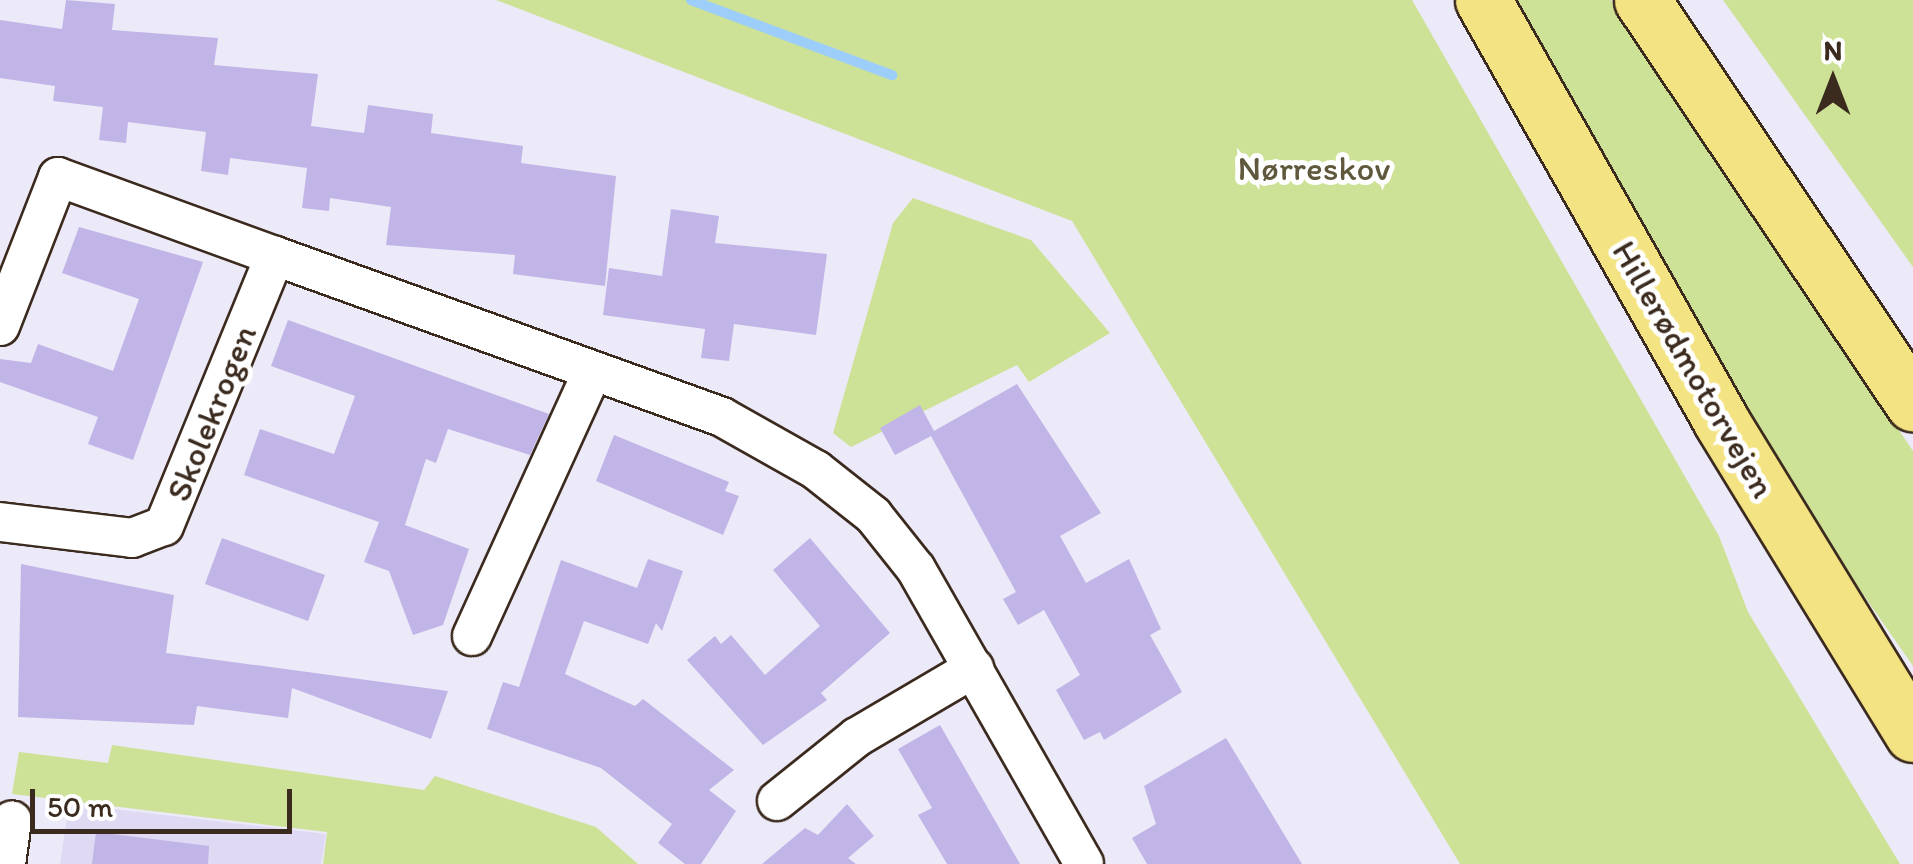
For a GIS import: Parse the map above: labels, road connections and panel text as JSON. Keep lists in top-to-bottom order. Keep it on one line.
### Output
{"streets":{"highway":["Hillerødmotorvejen"],"street":["Skolekrogen"]},"parks":["Nørreskov"],"scale_bar":"50 m","north":"top"}
